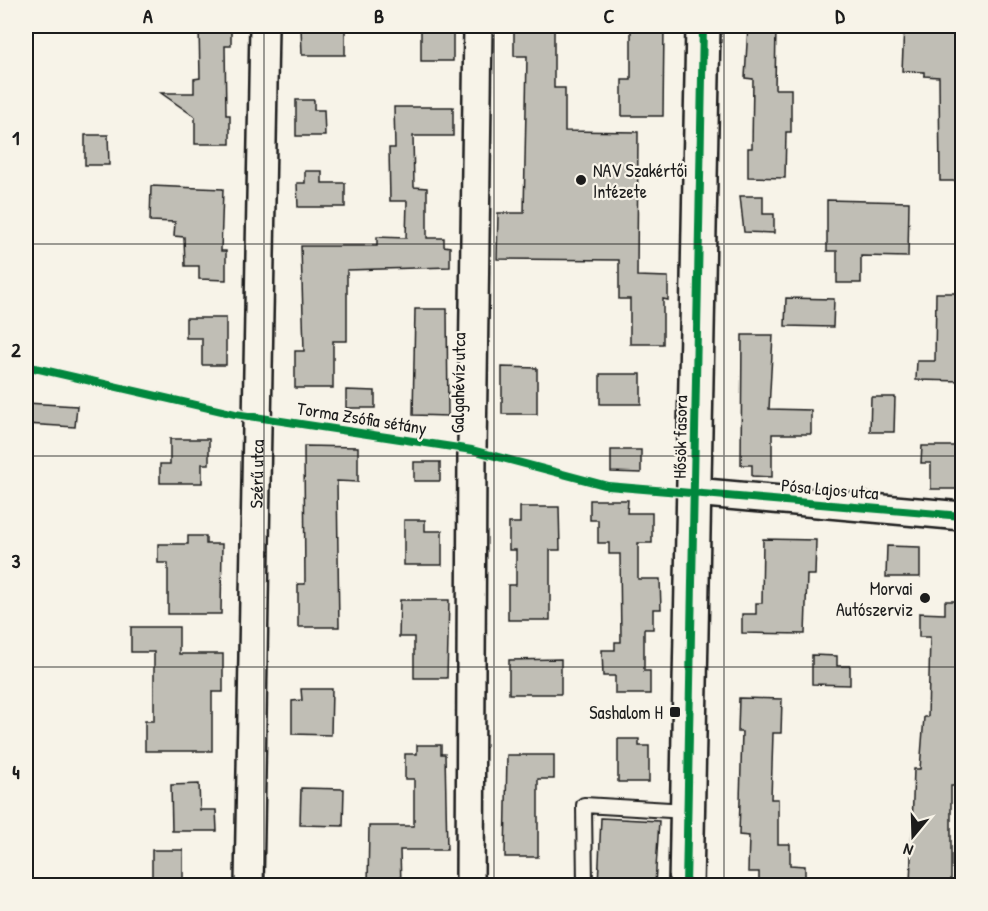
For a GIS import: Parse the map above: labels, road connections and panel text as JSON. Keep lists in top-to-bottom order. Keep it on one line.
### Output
{"streets":{"street":["Galgahévíz utca","Hősök fasora","Szérű utca","Pósa Lajos utca"],"cycle path":["Torma Zsófia sétány"]},"crossings":[["Hősök fasora","Pósa Lajos utca"]],"places":{"other":["NAV Szakértői Intézete","Morvai Autószerviz"],"transit":["Sashalom H"]},"north":"bottom","grid":{"columns":["A","B","C","D"],"rows":["1","2","3","4"]}}
